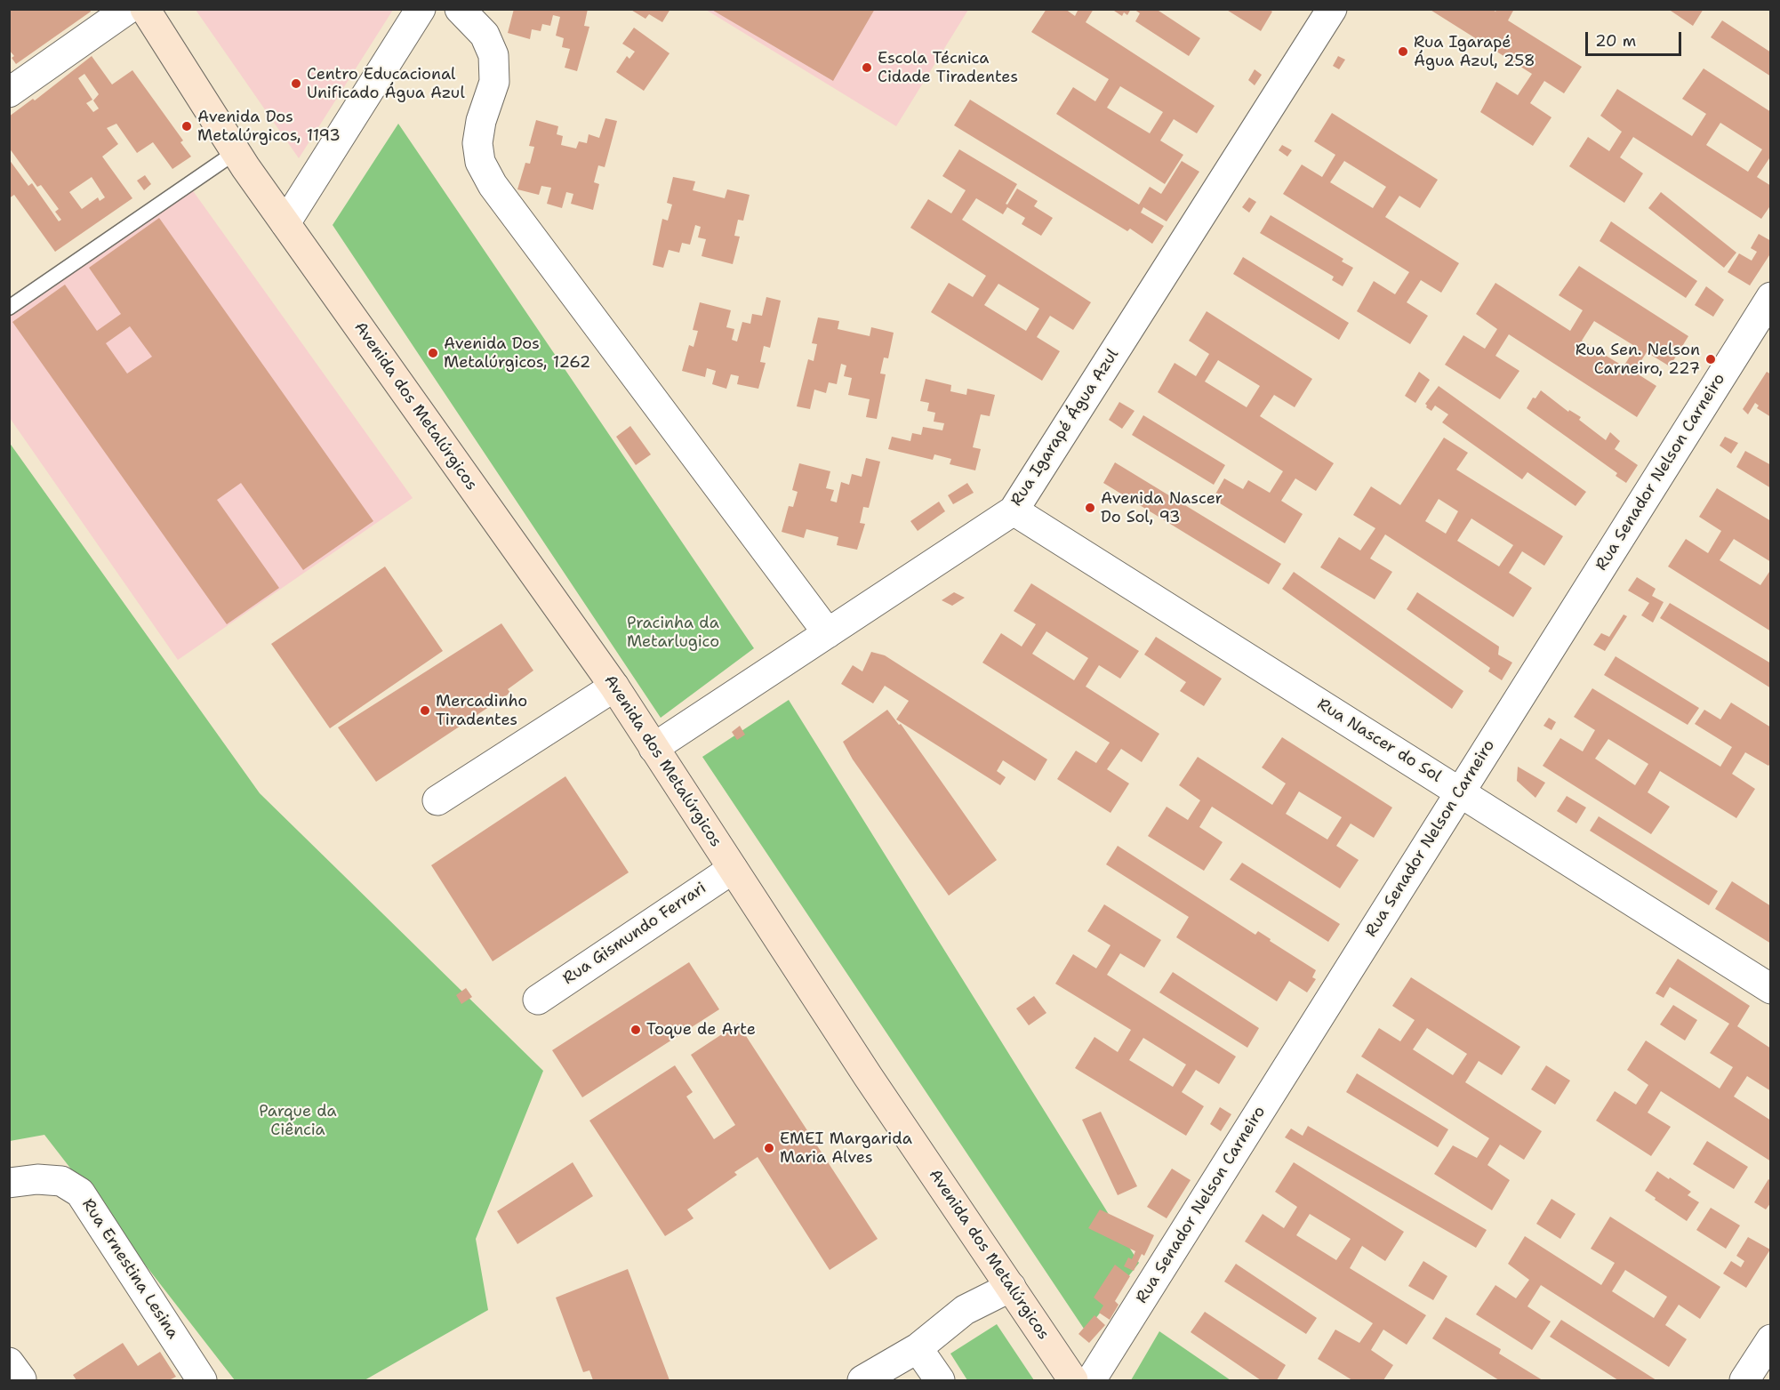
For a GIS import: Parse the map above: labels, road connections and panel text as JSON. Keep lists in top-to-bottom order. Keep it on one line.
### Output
{"streets":{"main road":["Avenida dos Metalúrgicos"],"street":["Rua Igarapé Água Azul","Rua Senador Nelson Carneiro","Rua Nascer do Sol","Rua Gismundo Ferrari","Rua Ernestina Lesina"]},"crossings":[["Avenida dos Metalúrgicos","Rua Igarapé Água Azul"],["Avenida dos Metalúrgicos","Rua Gismundo Ferrari"],["Rua Igarapé Água Azul","Rua Nascer do Sol"],["Rua Senador Nelson Carneiro","Rua Nascer do Sol"]],"parks":["Pracinha da Metarlugico","Parque da Ciência"],"places":["Rua Igarapé Água Azul, 258","Escola Técnica Cidade Tiradentes","Centro Educacional Unificado Água Azul","Avenida Dos Metalúrgicos, 1193","Avenida Dos Metalúrgicos, 1262","Rua Sen. Nelson Carneiro, 227","Avenida Nascer Do Sol, 93","Mercadinho Tiradentes","Toque de Arte","EMEI Margarida Maria Alves"],"scale_bar":"20 m"}
